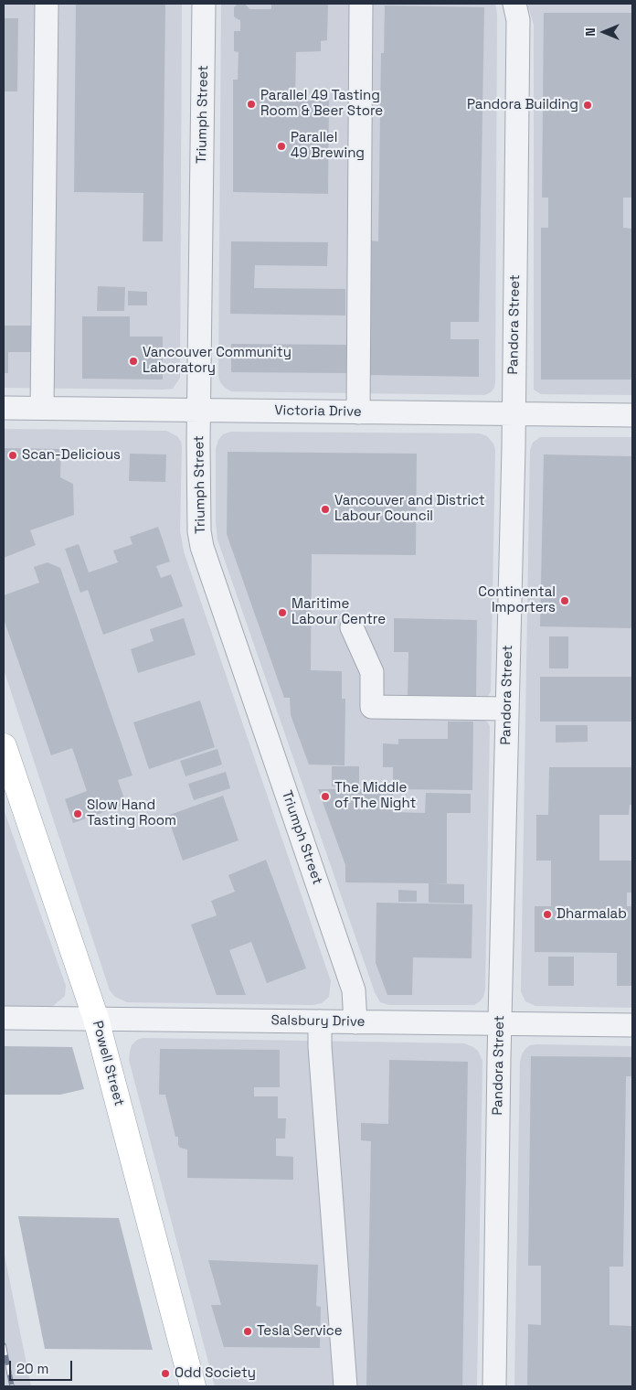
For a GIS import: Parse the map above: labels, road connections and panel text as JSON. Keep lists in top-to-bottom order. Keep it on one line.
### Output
{"streets":{"main road":["Powell Street"],"street":["Triumph Street","Pandora Street","Victoria Drive","Salsbury Drive"]},"crossings":[["Triumph Street","Victoria Drive"],["Triumph Street","Salsbury Drive"],["Pandora Street","Victoria Drive"],["Pandora Street","Salsbury Drive"],["Salsbury Drive","Powell Street"]],"places":["Parallel 49 Tasting Room & Beer Store","Pandora Building","Parallel 49 Brewing","Vancouver Community Laboratory","Scan-Delicious","Vancouver and District Labour Council","Continental Importers","Maritime Labour Centre","The Middle of The Night","Slow Hand Tasting Room","Dharmalab","Tesla Service","Odd Society"],"scale_bar":"20 m","north":"left"}
